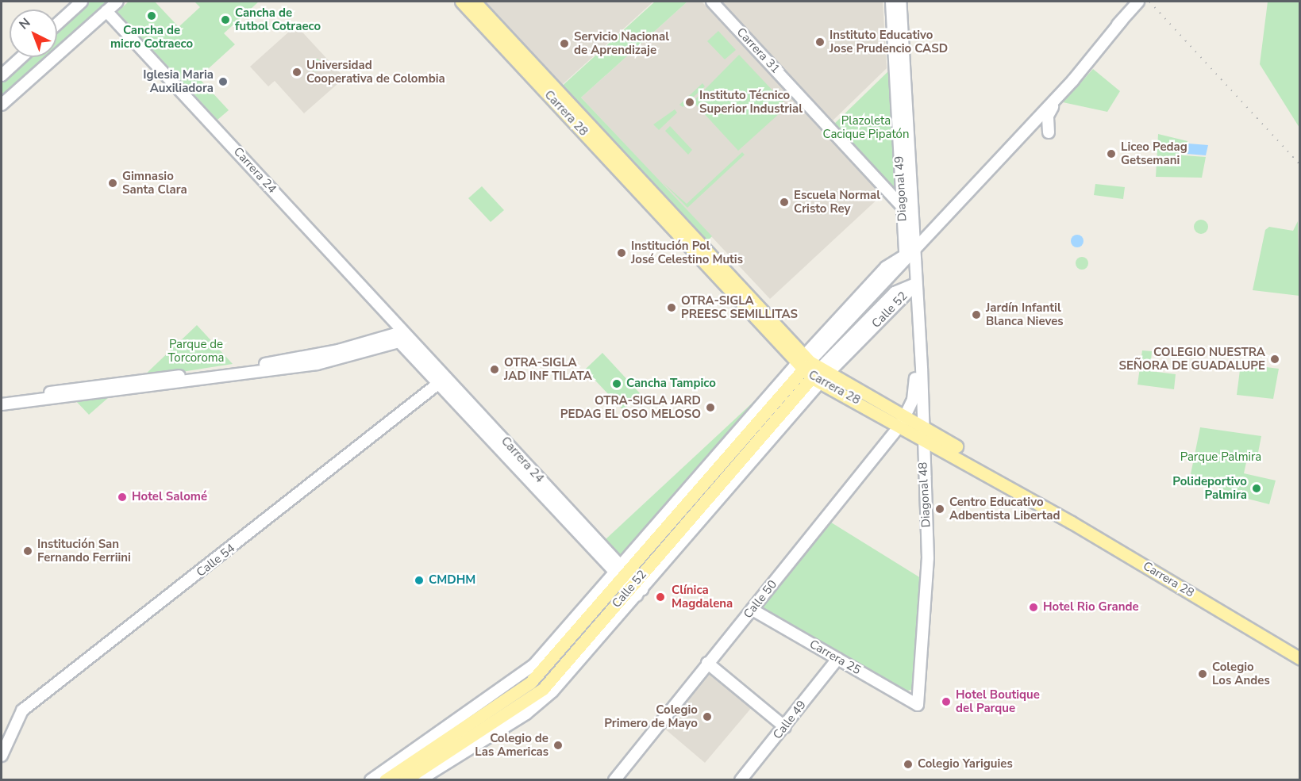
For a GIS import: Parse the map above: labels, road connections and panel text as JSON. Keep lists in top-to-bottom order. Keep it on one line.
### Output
{"streets":{"main road":["Carrera 28","Calle 52"],"street":["Carrera 31","Carrera 24","Diagonal 49","Diagonal 48","Calle 54","Calle 50","Carrera 25","Calle 49"]},"crossings":[["Carrera 31","Diagonal 49"],["Carrera 28","Calle 52"],["Carrera 28","Diagonal 48"],["Carrera 28","Calle 50"],["Carrera 24","Calle 52"],["Carrera 24","Calle 54"],["Diagonal 49","Calle 52"],["Diagonal 49","Diagonal 48"],["Calle 52","Diagonal 48"],["Diagonal 48","Carrera 25"],["Calle 50","Carrera 25"],["Carrera 25","Calle 49"]],"parks":["Plazoleta Cacique Pipatón","Parque de Torcoroma","Parque Palmira"],"places":["Cancha de micro Cotraeco","Cancha de futbol Cotraeco","Instituto Educativo Jose Prudencio CASD","Servicio Nacional de Aprendizaje","Universidad Cooperativa de Colombia","Iglesia Maria Auxiliadora","Instituto Técnico Superior Industrial","Liceo Pedag Getsemani","Gimnasio Santa Clara","Escuela Normal Cristo Rey","Institución Pol José Celestino Mutis","OTRA-SIGLA PREESC SEMILLITAS","Jardín Infantil Blanca Nieves","COLEGIO NUESTRA SEÑORA DE GUADALUPE","OTRA-SIGLA JAD INF TILATA","Cancha Tampico","OTRA-SIGLA JARD PEDAG EL OSO MELOSO","Polideportivo Palmira","Hotel Salomé","Centro Educativo Adbentista Libertad","Institución San Fernando Ferriini","CMDHM","Clínica Magdalena","Hotel Rio Grande","Colegio Los Andes","Hotel Boutique del Parque","Colegio Primero de Mayo","Colegio de Las Americas","Colegio Yariguies"],"north":"top left"}
